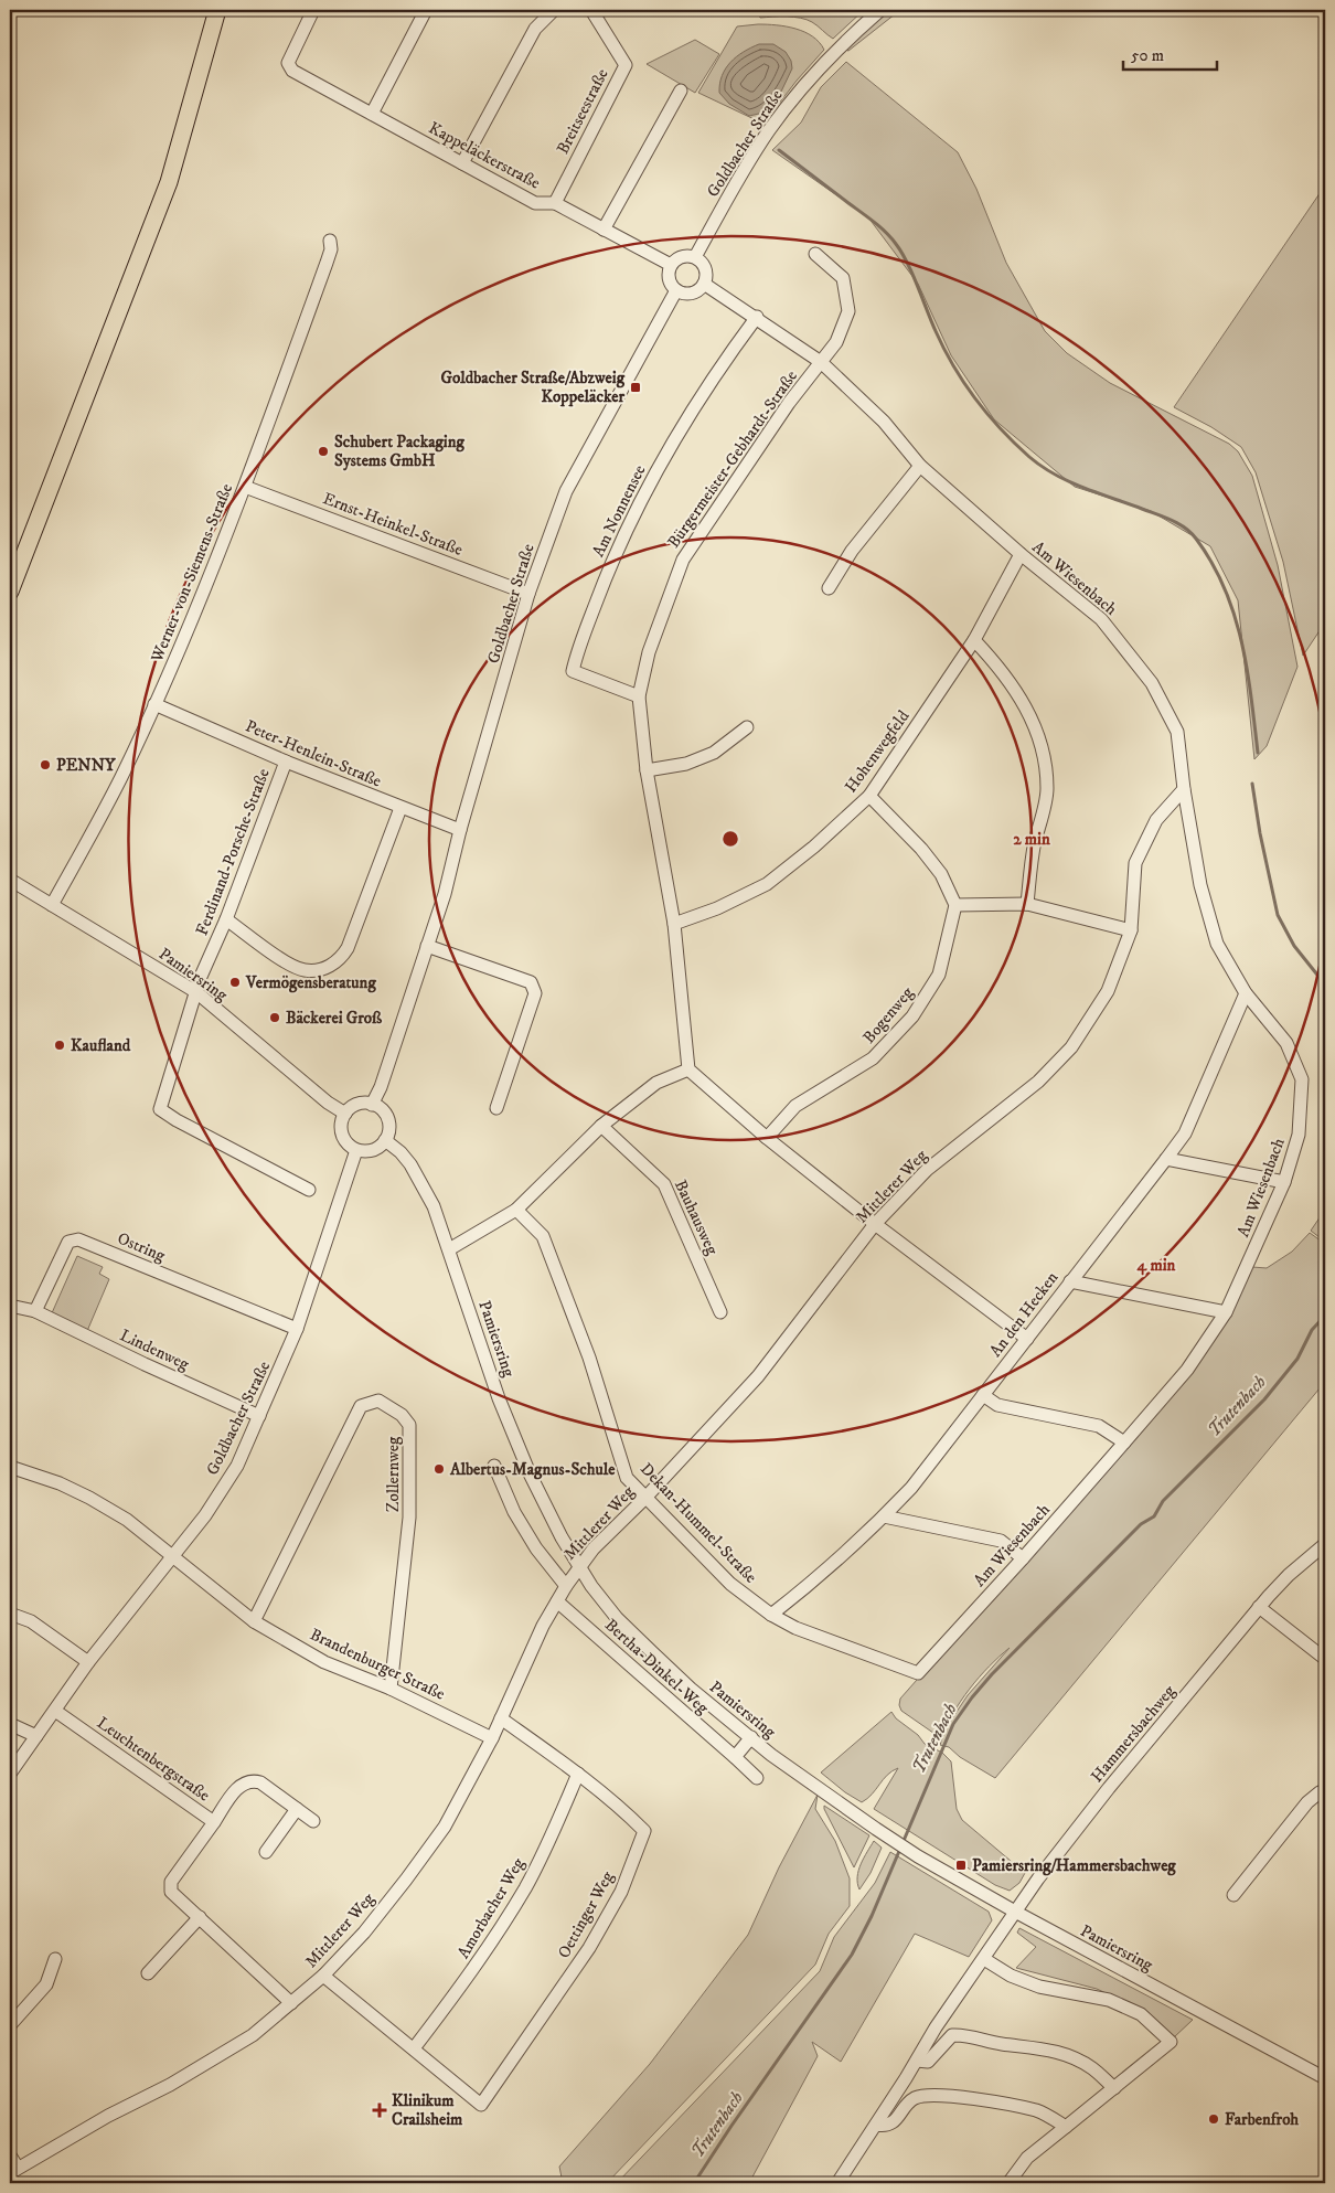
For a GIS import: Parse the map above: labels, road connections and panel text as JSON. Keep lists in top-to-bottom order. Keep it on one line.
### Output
{"streets":{"street":["Breitseestraße","Goldbacher Straße","Kappeläckerstraße","Bürgermeister-Gebhardt-Straße","Am Nonnensee","Ernst-Heinkel-Straße","Werner-von-Siemens-Straße","Am Wiesenbach","Hohenwegfeld","Peter-Henlein-Straße","Ferdinand-Porsche-Straße","Pamiersring","Bogenweg","Mittlerer Weg","Bauhausweg","Ostring","An den Hecken","Lindenweg","Zollernweg","Dekan-Hummel-Straße","Brandenburger Straße","Bertha-Dinkel-Weg","Hammersbachweg","Leuchtenbergstraße","Amorbacher Weg","Oettinger Weg"]},"crossings":[["Breitseestraße","Kappeläckerstraße"],["Goldbacher Straße","Kappeläckerstraße"],["Goldbacher Straße","Ernst-Heinkel-Straße"],["Goldbacher Straße","Am Wiesenbach"],["Goldbacher Straße","Peter-Henlein-Straße"],["Goldbacher Straße","Pamiersring"],["Goldbacher Straße","Ostring"],["Goldbacher Straße","Lindenweg"],["Goldbacher Straße","Brandenburger Straße"],["Goldbacher Straße","Leuchtenbergstraße"],["Kappeläckerstraße","Am Wiesenbach"],["Bürgermeister-Gebhardt-Straße","Am Nonnensee"],["Bürgermeister-Gebhardt-Straße","Am Wiesenbach"],["Bürgermeister-Gebhardt-Straße","Hohenwegfeld"],["Am Nonnensee","Am Wiesenbach"],["Ernst-Heinkel-Straße","Werner-von-Siemens-Straße"],["Werner-von-Siemens-Straße","Peter-Henlein-Straße"],["Werner-von-Siemens-Straße","Pamiersring"],["Am Wiesenbach","Hohenwegfeld"],["Am Wiesenbach","Mittlerer Weg"],["Am Wiesenbach","An den Hecken"],["Am Wiesenbach","Dekan-Hummel-Straße"],["Peter-Henlein-Straße","Ferdinand-Porsche-Straße"],["Ferdinand-Porsche-Straße","Pamiersring"],["Pamiersring","Mittlerer Weg"],["Pamiersring","Hammersbachweg"],["Mittlerer Weg","Dekan-Hummel-Straße"],["Mittlerer Weg","Brandenburger Straße"],["Mittlerer Weg","Bertha-Dinkel-Weg"],["Mittlerer Weg","Leuchtenbergstraße"],["Mittlerer Weg","Oettinger Weg"],["Ostring","Lindenweg"],["An den Hecken","Dekan-Hummel-Straße"],["Zollernweg","Brandenburger Straße"],["Amorbacher Weg","Oettinger Weg"]],"water":["Trutenbach"],"places":{"transit":["Goldbacher Straße/Abzweig Koppeläcker","Pamiersring/Hammersbachweg"],"other":["Schubert Packaging Systems GmbH","PENNY","Vermögensberatung","Bäckerei Groß","Kaufland","Albertus-Magnus-Schule","Farbenfroh"],"health":["Klinikum Crailsheim"]},"scale_bar":"50 m","rings":["2 min","4 min"]}
